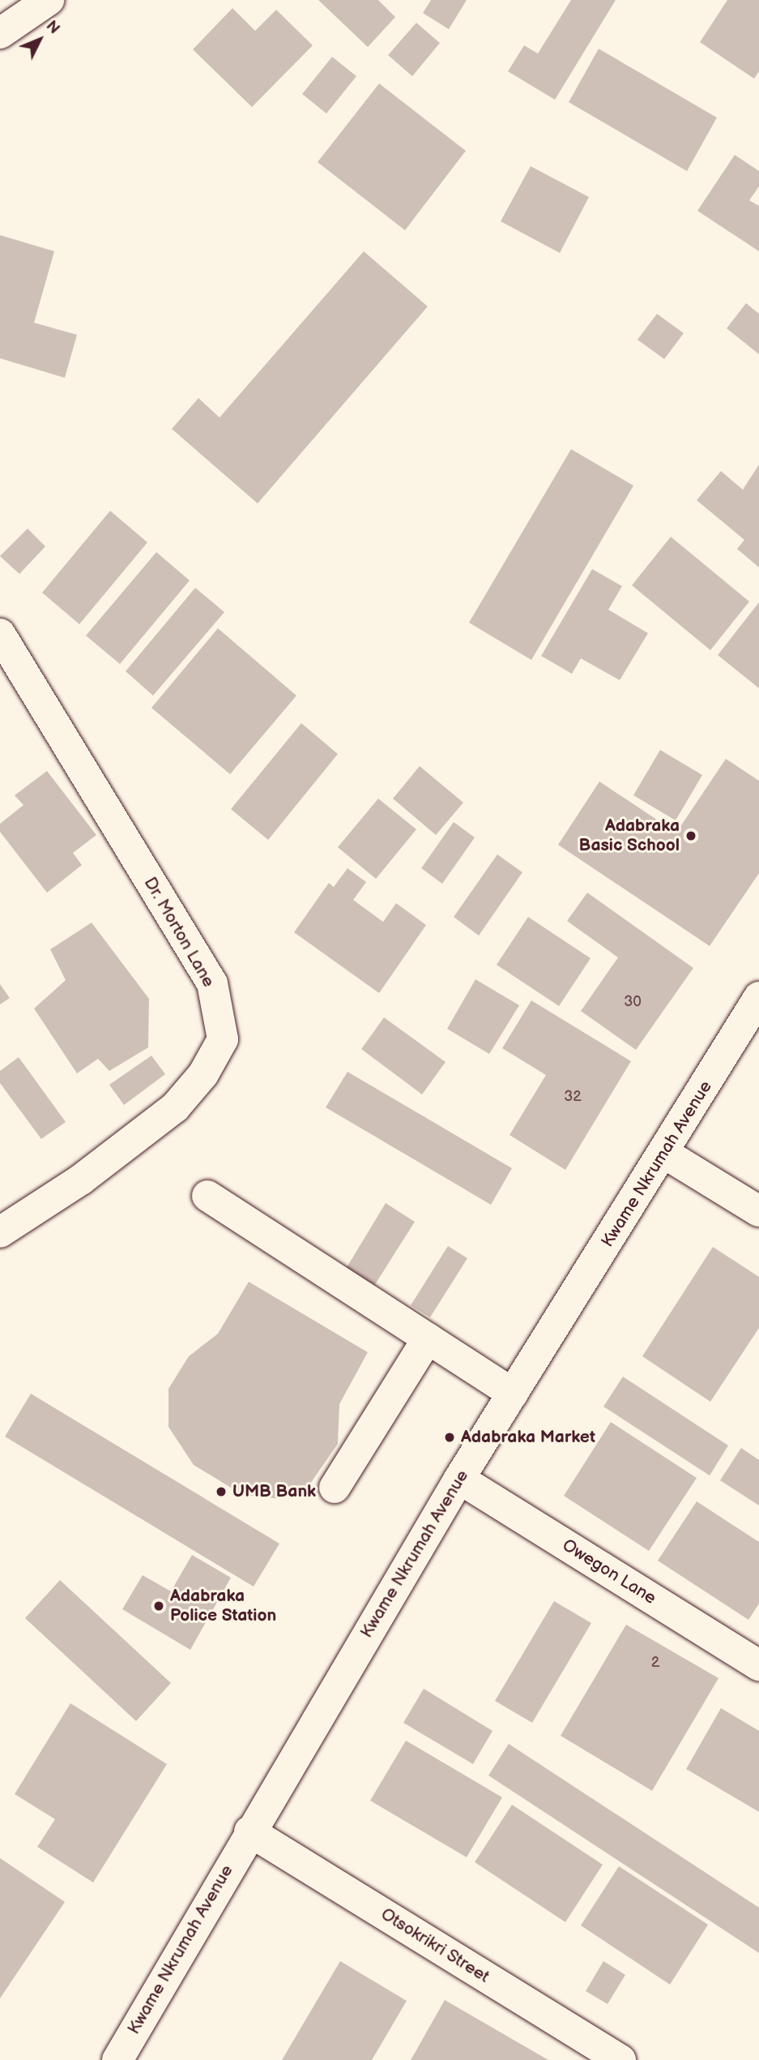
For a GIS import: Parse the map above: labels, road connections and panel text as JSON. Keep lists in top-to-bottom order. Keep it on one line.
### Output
{"streets":{"street":["Dr. Morton Lane","Kwame Nkrumah Avenue","Owegon Lane","Otsokrikri Street"]},"crossings":[["Kwame Nkrumah Avenue","Owegon Lane"],["Kwame Nkrumah Avenue","Otsokrikri Street"]],"places":["Adabraka Basic School","Adabraka Market","UMB Bank","Adabraka Police Station"],"house_numbers":["30","32","2"],"north":"top right"}
